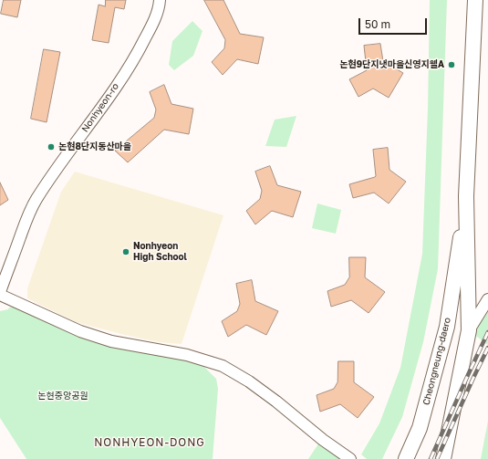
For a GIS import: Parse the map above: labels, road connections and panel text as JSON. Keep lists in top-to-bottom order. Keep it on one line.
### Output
{"streets":{"main road":["Cheongneung-daero"],"street":["Nonhyeon-ro"]},"districts":["NONHYEON-DONG"],"parks":["논현중앙공원"],"places":["논현9단지냇마을신영지웰A","논현8단지동산마을","Nonhyeon High School"],"scale_bar":"50 m"}
